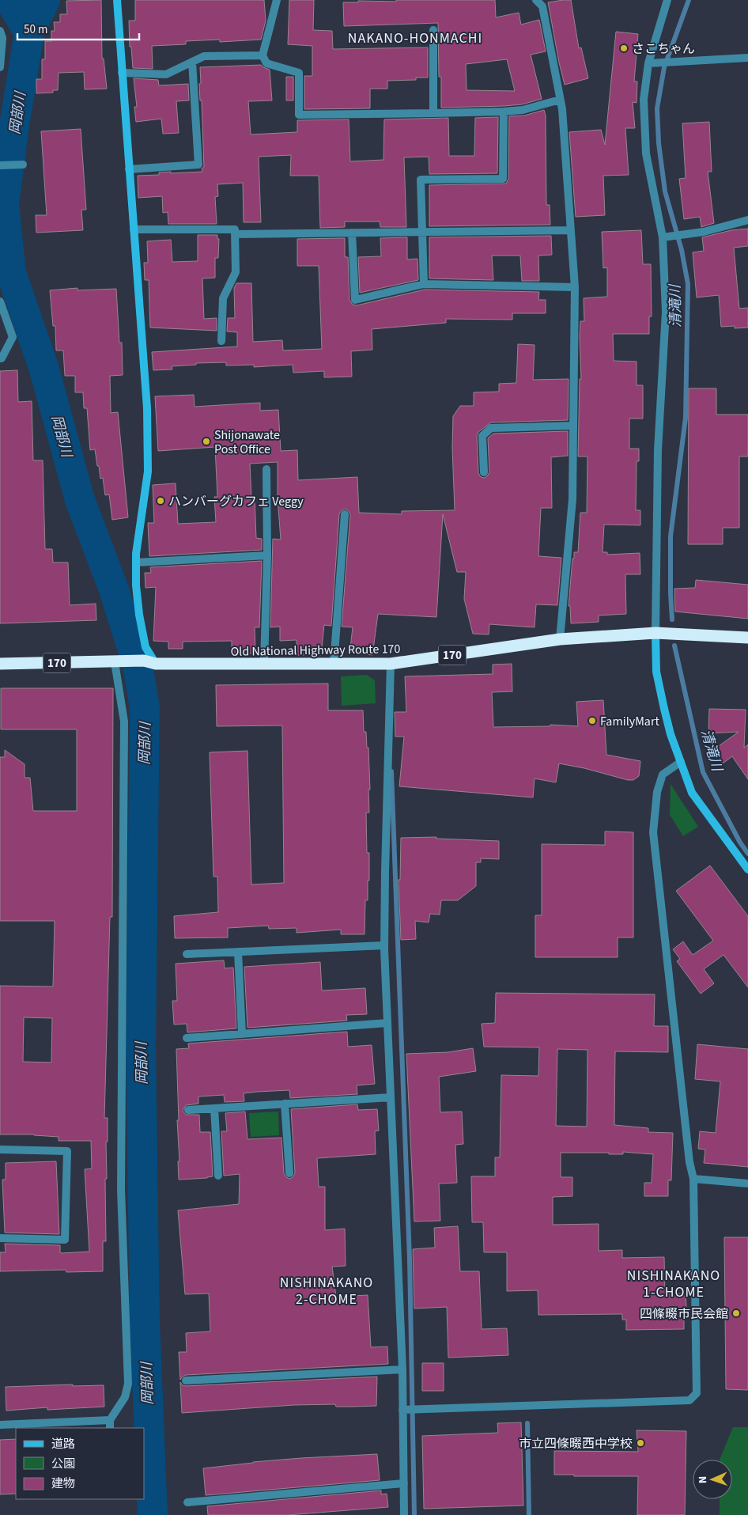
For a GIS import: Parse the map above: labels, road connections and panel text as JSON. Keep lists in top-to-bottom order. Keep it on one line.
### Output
{"streets":{"highway":["Old National Highway Route 170","170"]},"districts":["NAKANO-HONMACHI","NISHINAKANO 1-CHOME","NISHINAKANO 2-CHOME"],"water":["岡部川","清滝川"],"places":["さこちゃん","Shijonawate Post Office","ハンバーグカフェ Veggy","FamilyMart","四條畷市民会館","市立四條畷西中学校"],"legend":["道路","公園","建物"],"scale_bar":"50 m","north":"left"}
